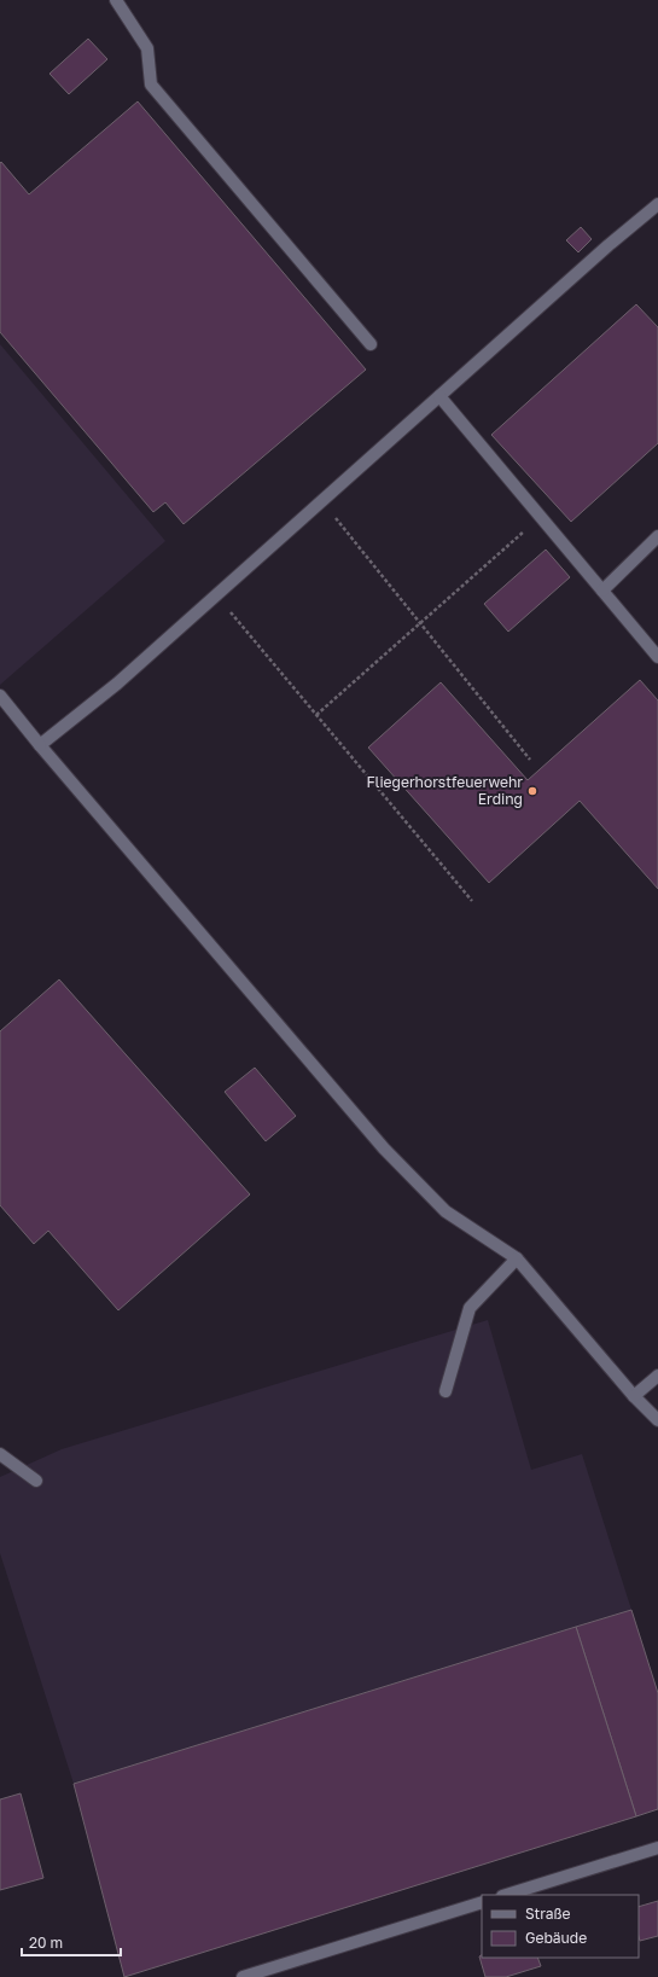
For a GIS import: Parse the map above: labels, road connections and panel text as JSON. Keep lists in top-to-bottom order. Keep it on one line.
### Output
{"places":["Fliegerhorstfeuerwehr Erding"],"legend":["Straße","Gebäude"],"scale_bar":"20 m"}
